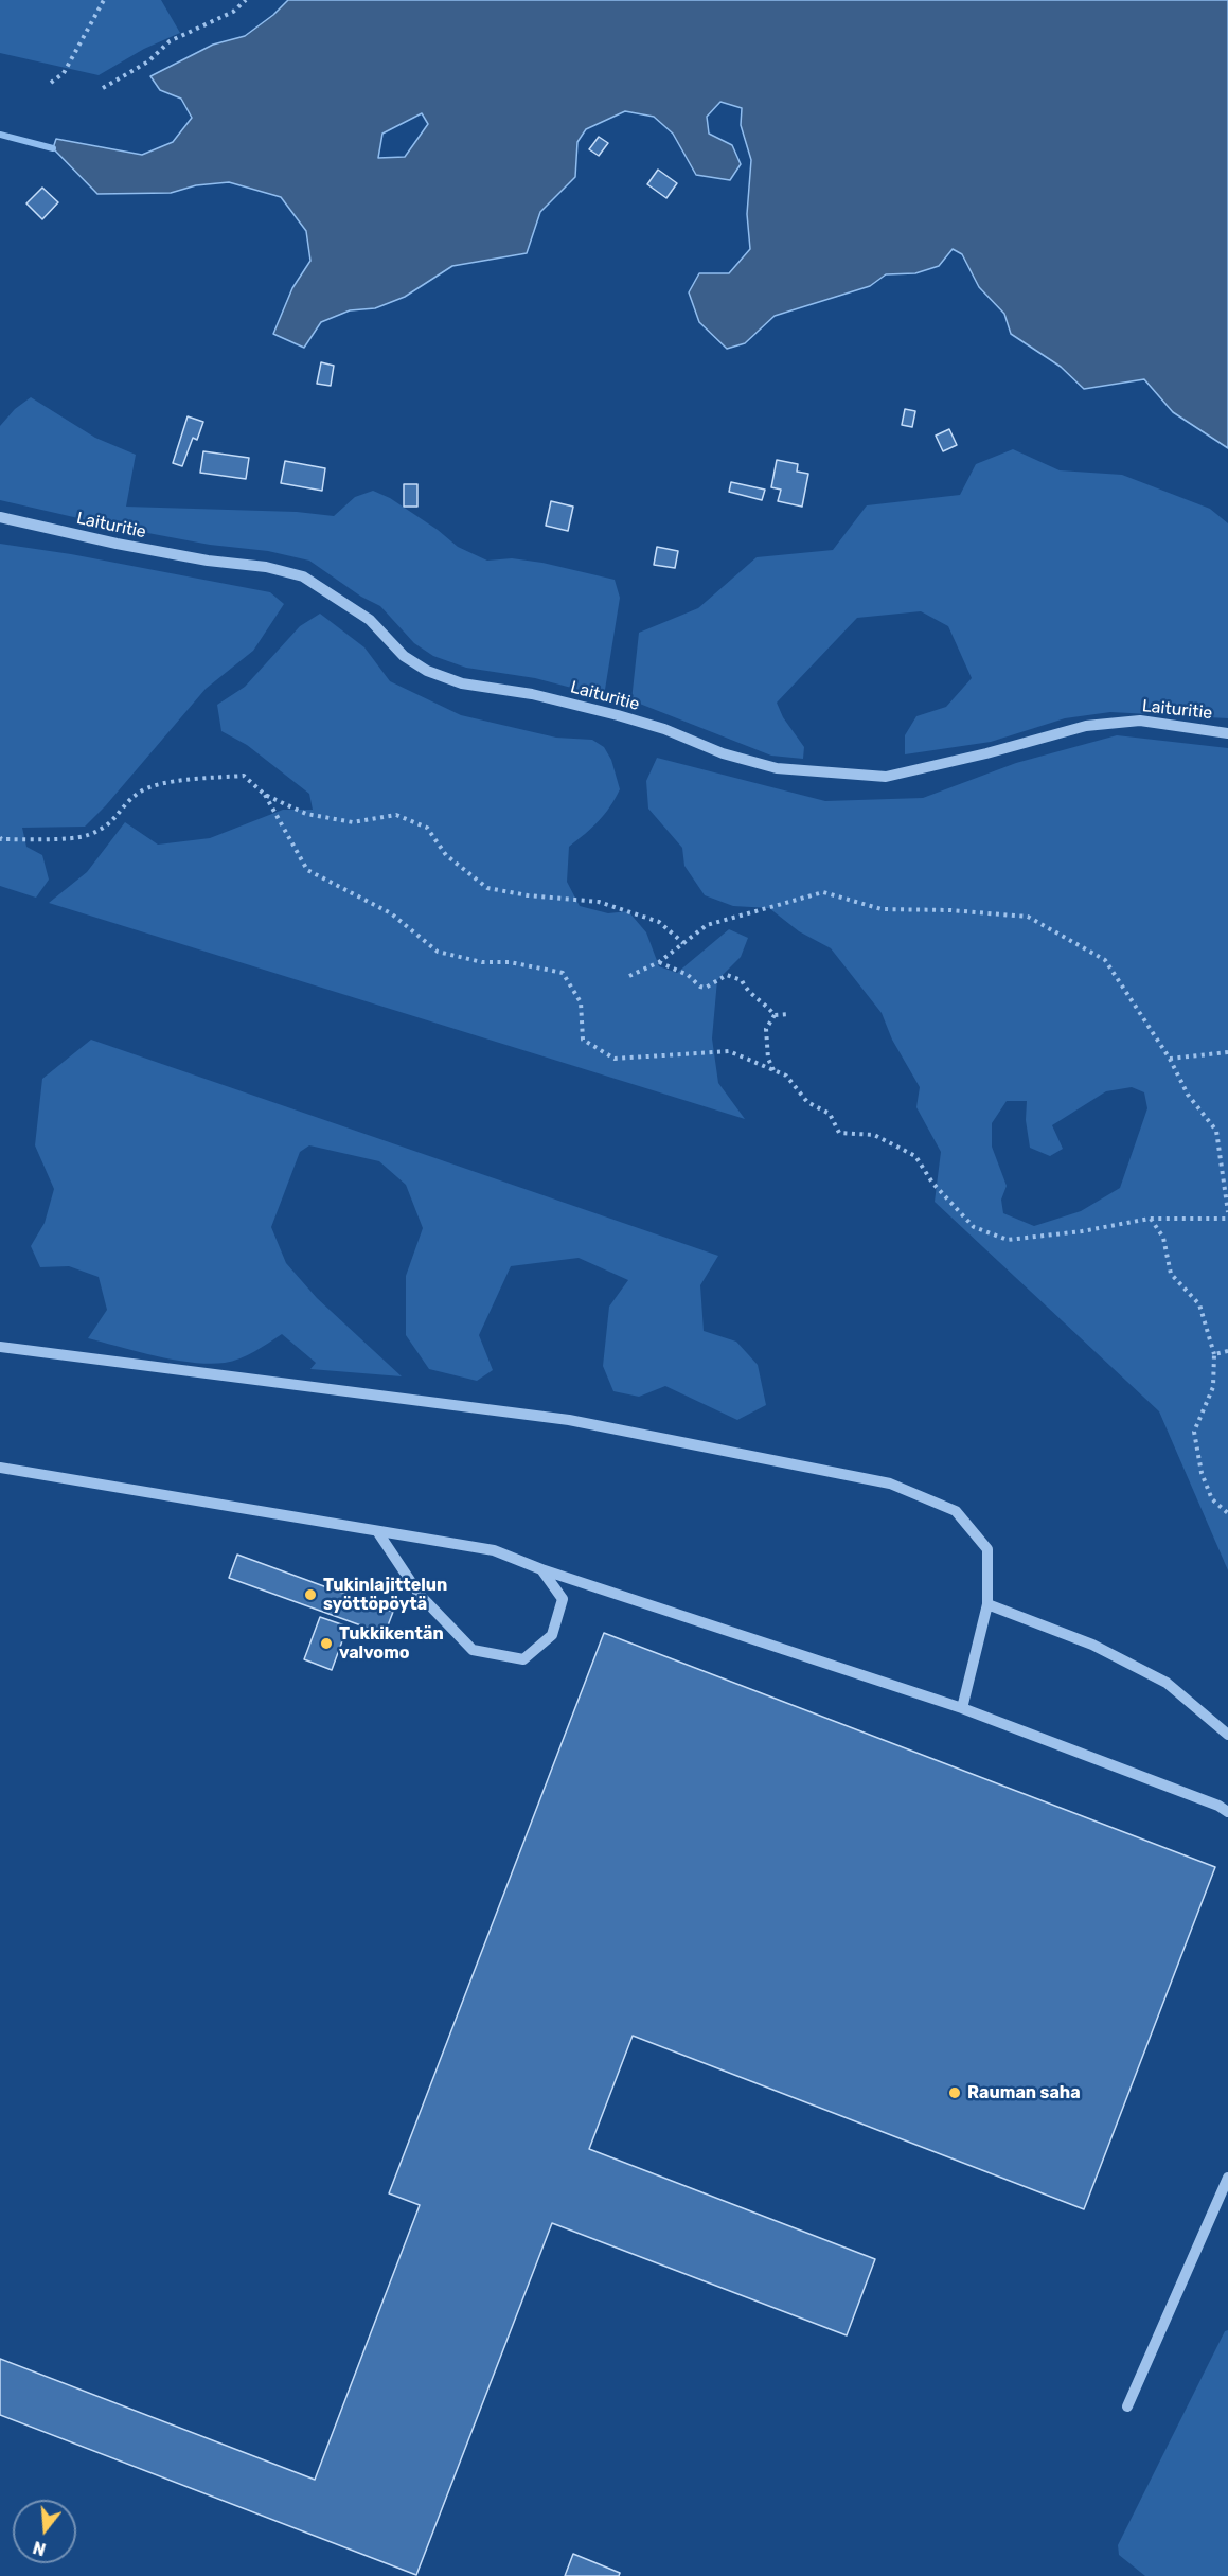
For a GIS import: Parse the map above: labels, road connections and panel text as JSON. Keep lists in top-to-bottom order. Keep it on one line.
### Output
{"streets":{"street":["Laituritie"]},"places":["Tukinlajittelun syöttöpöytä","Tukkikentän valvomo","Rauman saha"],"north":"bottom"}
